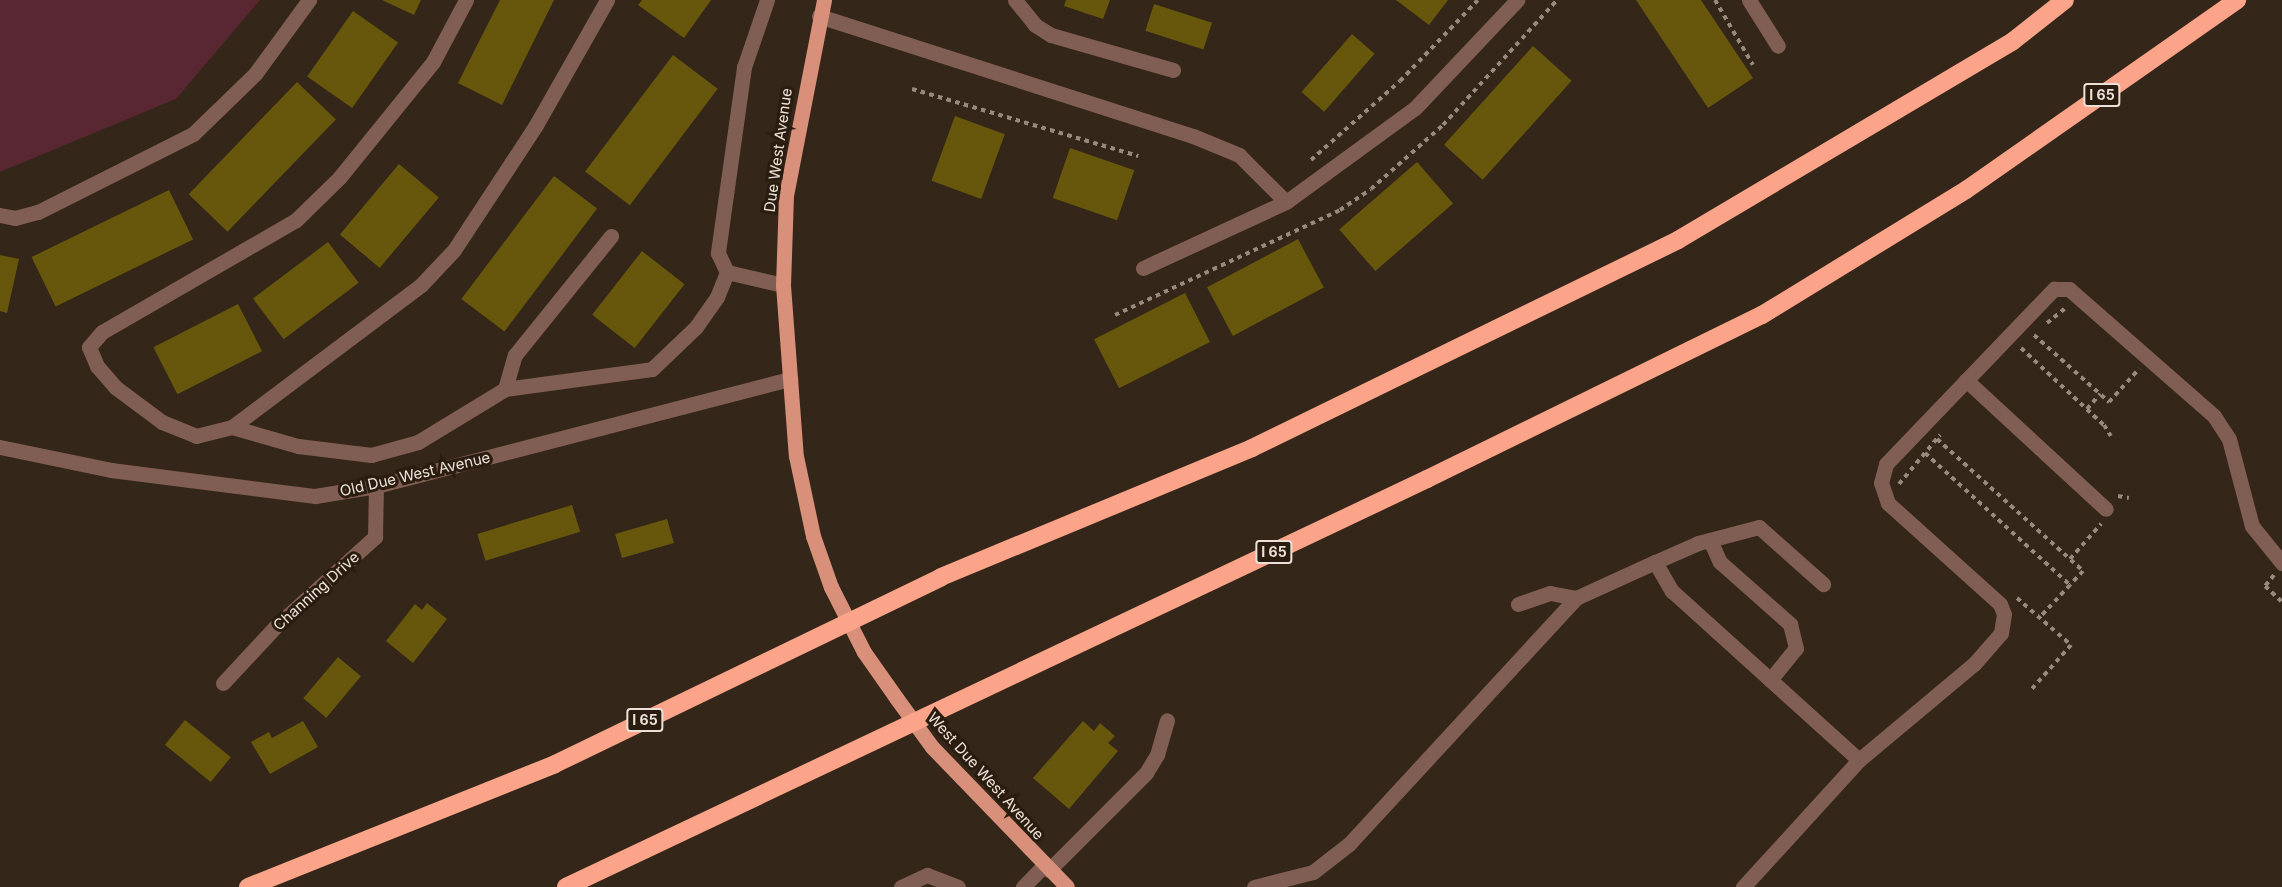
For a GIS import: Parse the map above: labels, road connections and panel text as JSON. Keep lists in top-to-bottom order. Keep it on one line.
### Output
{"streets":{"highway":["I 65"],"main road":["Due West Avenue","West Due West Avenue"],"street":["Old Due West Avenue","Channing Drive"]},"crossings":[["Due West Avenue","Old Due West Avenue"],["Due West Avenue","West Due West Avenue"],["Old Due West Avenue","Channing Drive"],["Old Due West Avenue","West Due West Avenue"]]}
